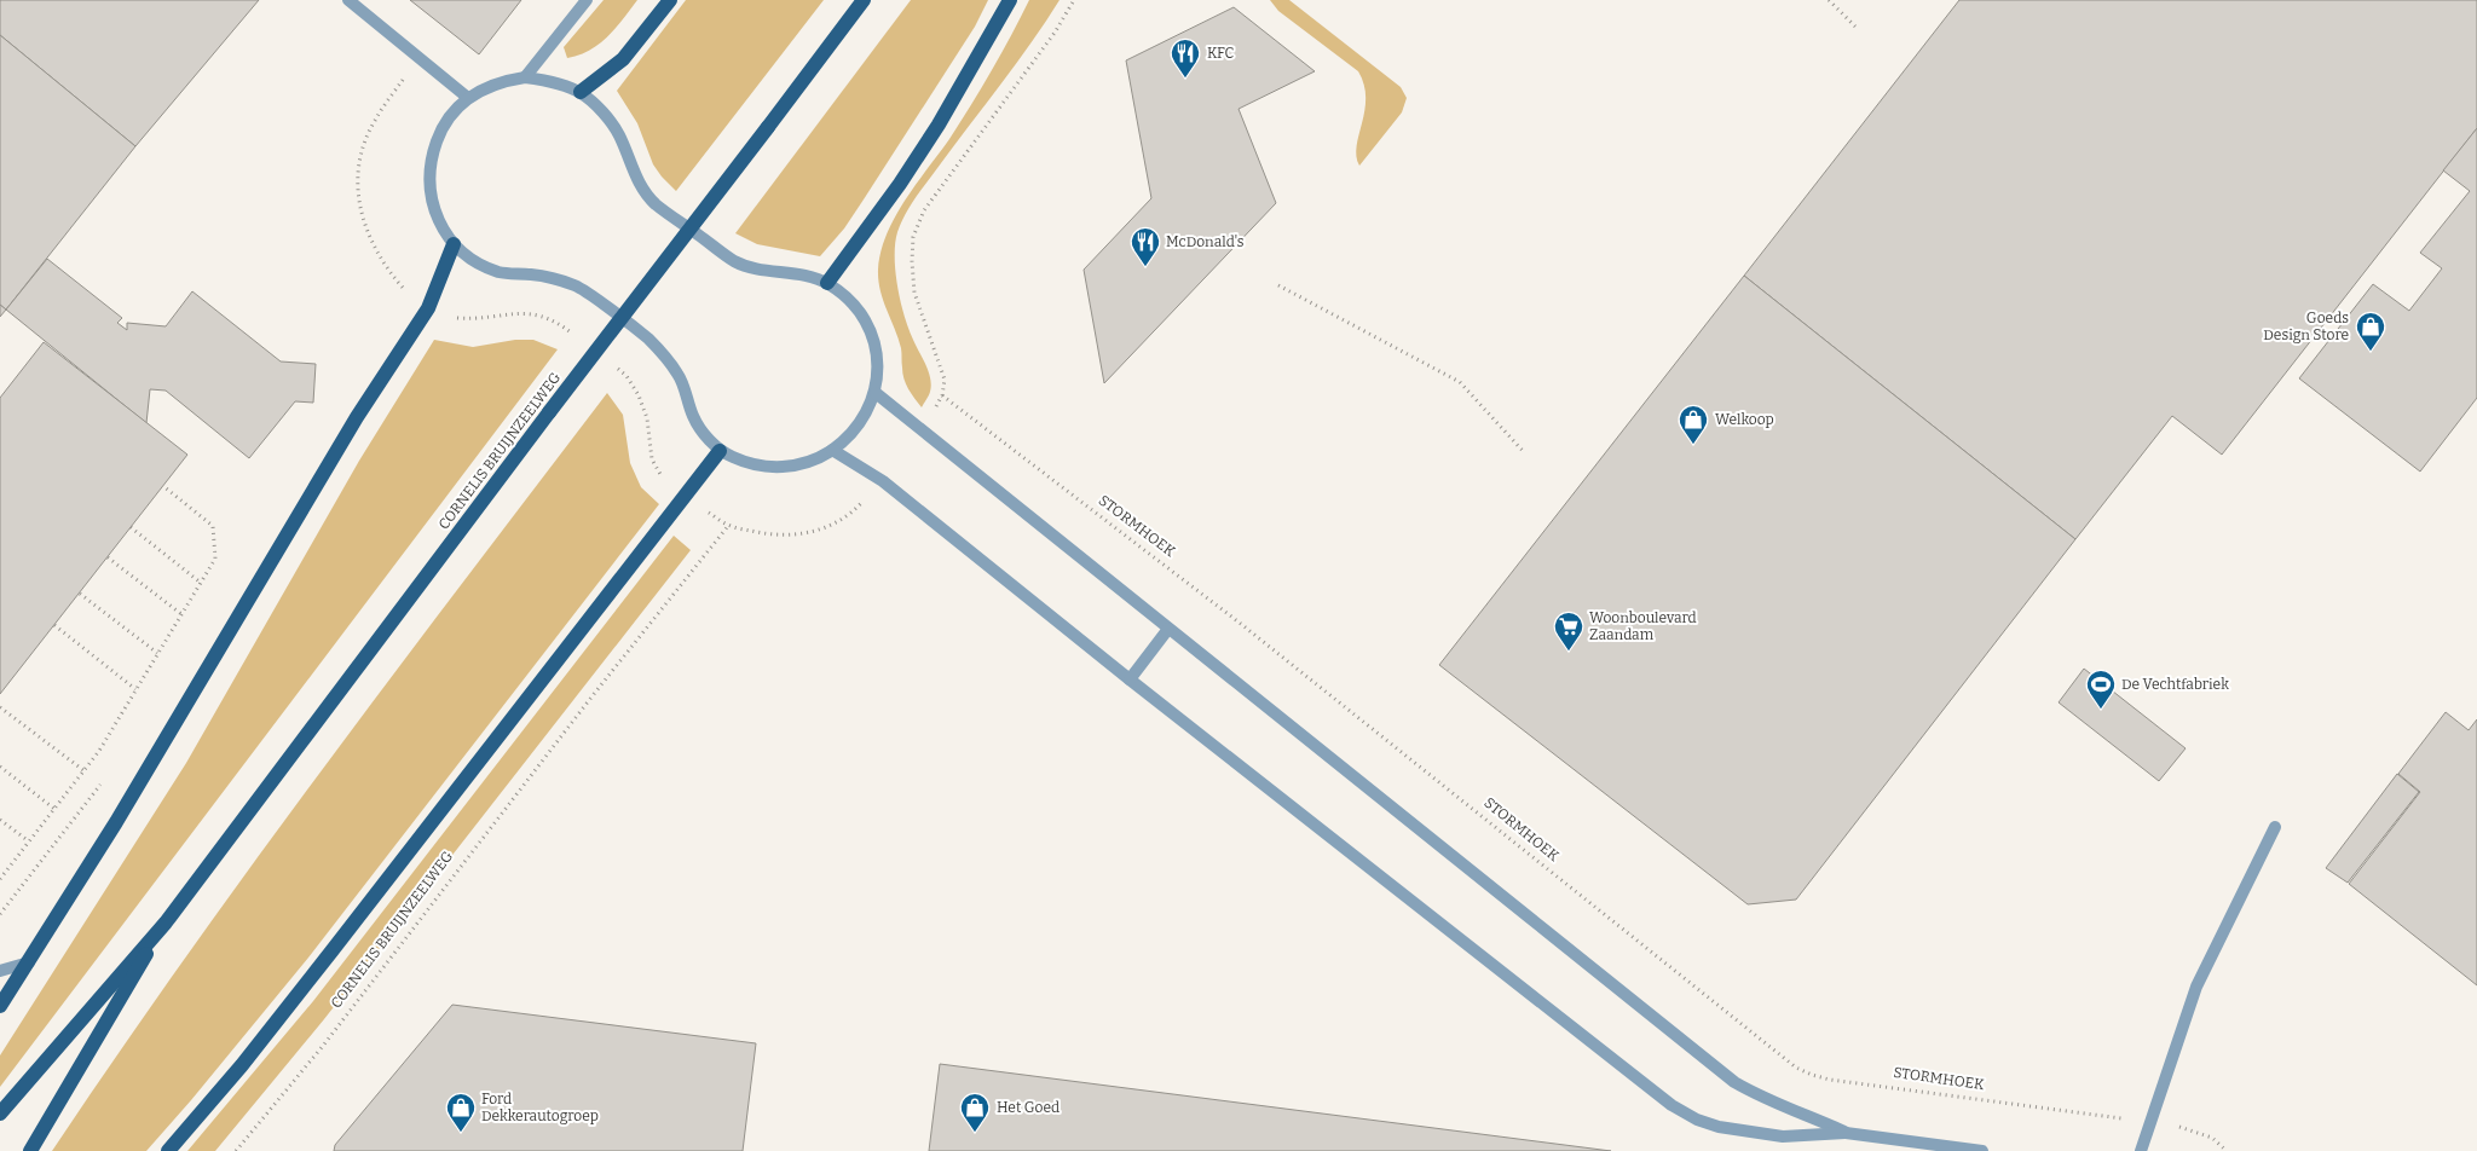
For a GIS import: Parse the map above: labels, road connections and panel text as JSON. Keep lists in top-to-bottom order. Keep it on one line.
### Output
{"streets":{"main road":["CORNELIS BRUIJNZEELWEG"],"path":["STORMHOEK"]},"places":{"restaurant":["KFC","McDonald's"],"shop":["Goeds Design Store","Welkoop","Ford Dekkerautogroep","Het Goed"],"supermarket":["Woonboulevard Zaandam"],"sports":["De Vechtfabriek"]}}
